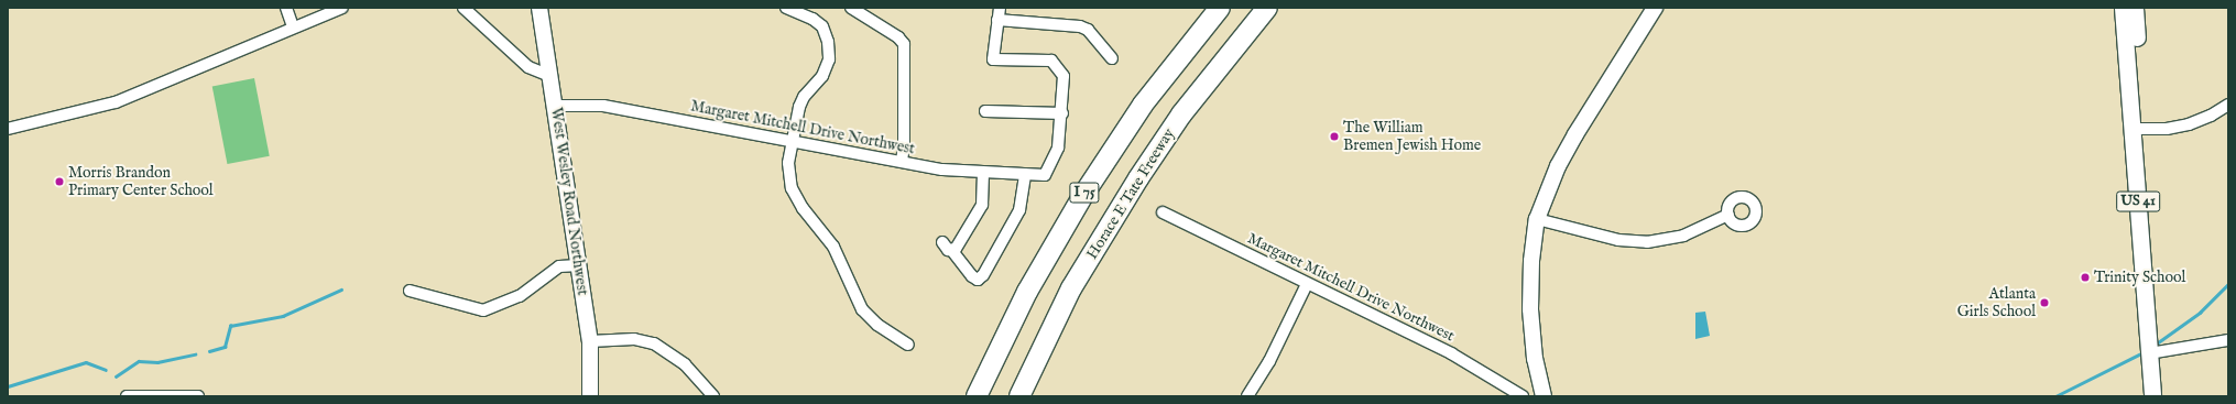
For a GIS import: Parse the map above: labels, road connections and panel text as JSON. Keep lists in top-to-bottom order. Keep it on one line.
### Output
{"streets":{"highway":["I 75","Horace E Tate Freeway"],"main road":["West Wesley Road Northwest","US 41"],"street":["Margaret Mitchell Drive Northwest"]},"crossings":[["Margaret Mitchell Drive Northwest","West Wesley Road Northwest"]],"places":["The William Bremen Jewish Home","Morris Brandon Primary Center School","Trinity School","Atlanta Girls School"]}
